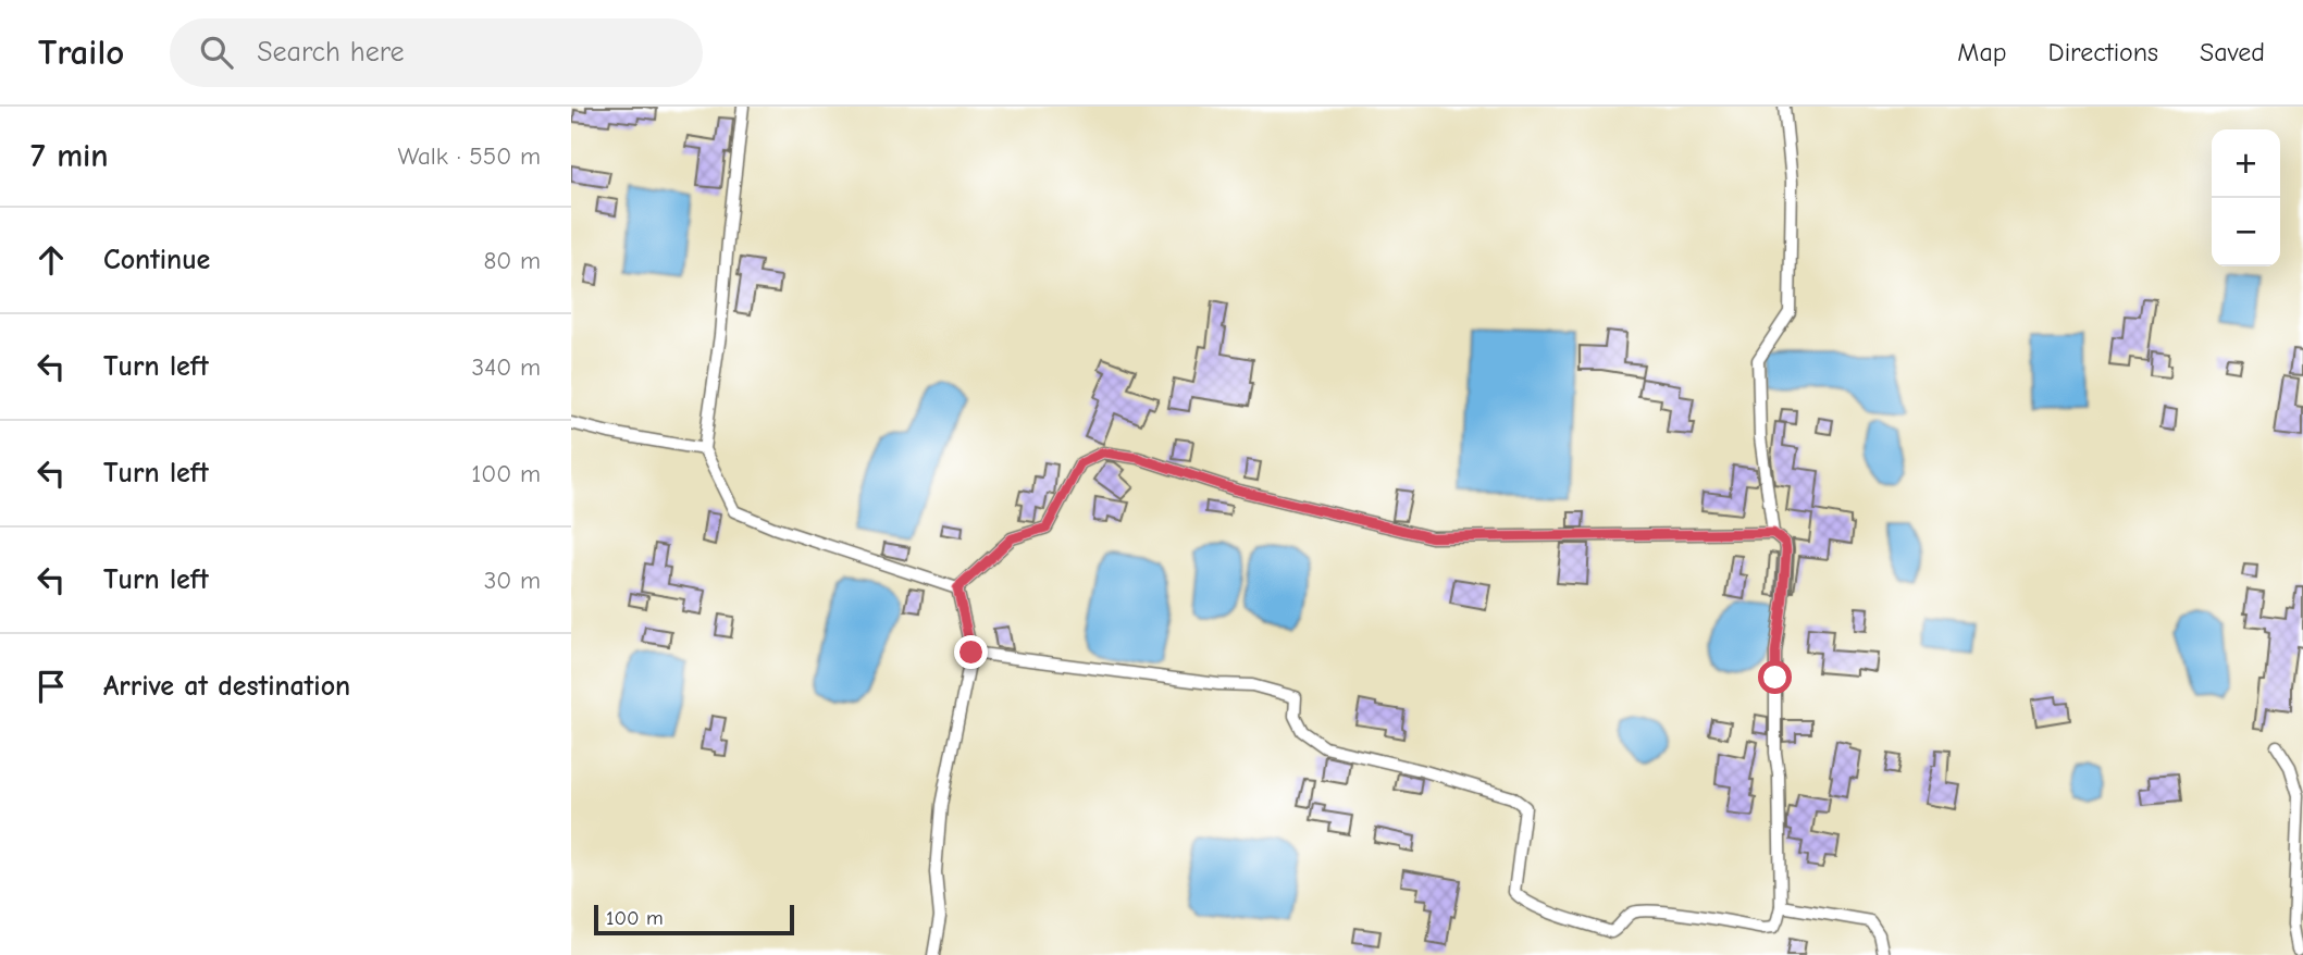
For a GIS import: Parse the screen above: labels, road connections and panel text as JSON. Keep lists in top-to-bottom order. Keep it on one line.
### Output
{"scale_bar":"100 m","page":{"header":"Trailo","search":"Search here","nav":["Map","Directions","Saved"],"heading":["7 min","Walk · 550 m"],"map_buttons":["+","−"],"list":[["Continue","80 m"],["Turn left","340 m"],["Turn left","100 m"],["Turn left","30 m"],"Arrive at destination"],"scale":"100 m"}}
